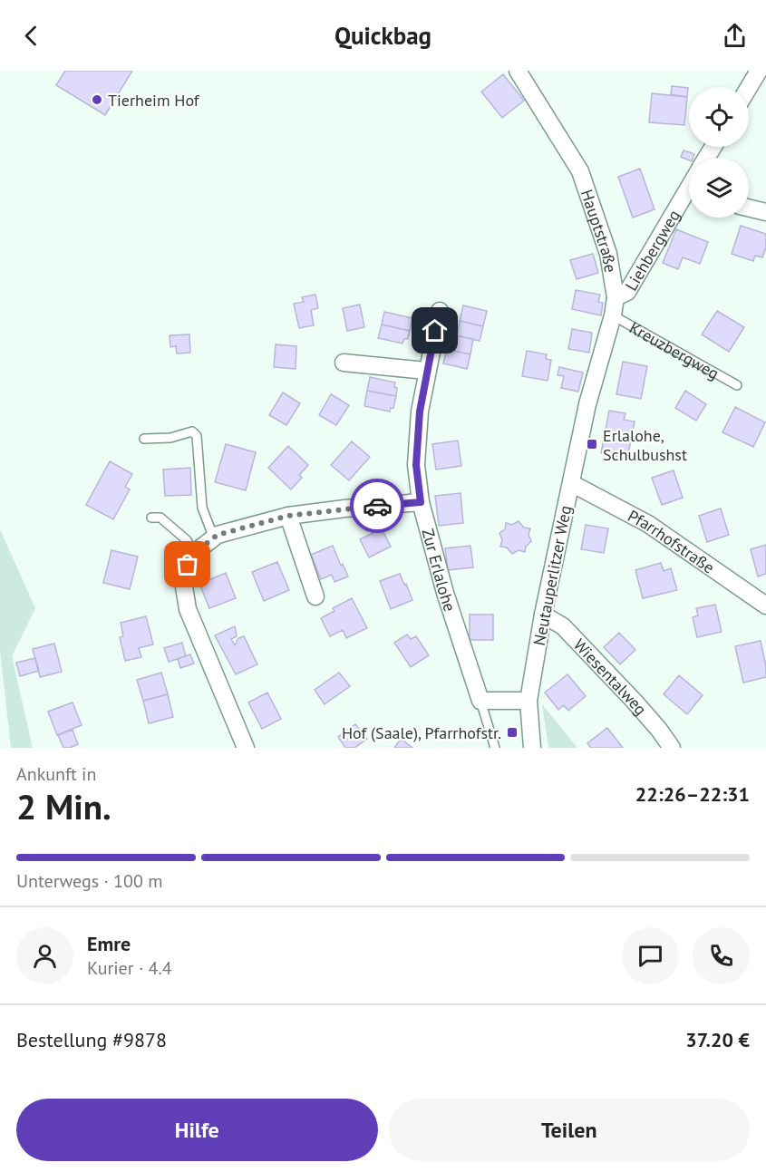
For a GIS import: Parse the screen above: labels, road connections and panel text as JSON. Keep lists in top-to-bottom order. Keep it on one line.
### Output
{"streets":{"street":["Hauptstraße","Liehbergweg","Pfarrhofstraße","Zur Erlalohe","Neutauperlitzer Weg","Wiesentalweg"],"lane":["Kreuzbergweg"]},"crossings":[["Hauptstraße","Liehbergweg"],["Hauptstraße","Kreuzbergweg"],["Hauptstraße","Neutauperlitzer Weg"],["Pfarrhofstraße","Neutauperlitzer Weg"],["Neutauperlitzer Weg","Wiesentalweg"]],"places":{"other":["Tierheim Hof"],"transit":["Erlalohe, Schulbushst","Hof (Saale), Pfarrhofstr."]},"page":{"header":"Quickbag","heading":["2 Min.","Ankunft in","22:26–22:31"],"panel":["Emre","Kurier · 4.4","Bestellung #9878","37.20 €"],"bar":"Unterwegs · 100 m","buttons":["Hilfe","Teilen"]}}
